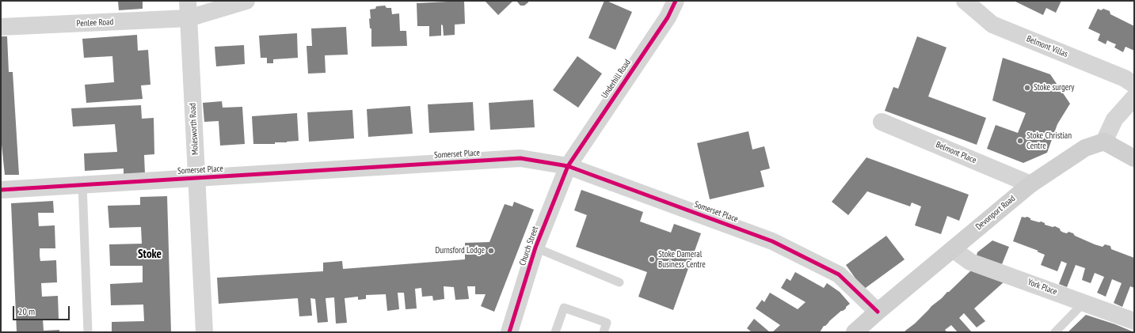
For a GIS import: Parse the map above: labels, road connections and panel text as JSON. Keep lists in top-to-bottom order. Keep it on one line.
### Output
{"streets":{"main road":["Devonport Road"],"street":["Penlee Road","Belmont Villas","Underhill Road","Molesworth Road","Belmont Place","Somerset Place","Church Street","York Place"]},"crossings":[["Penlee Road","Molesworth Road"],["Underhill Road","Somerset Place"],["Underhill Road","Church Street"],["Molesworth Road","Somerset Place"],["Belmont Place","Devonport Road"],["Somerset Place","Devonport Road"],["Somerset Place","Church Street"],["Devonport Road","York Place"]],"districts":["Stoke"],"places":["Stoke surgery","Stoke Christian Centre","Durnsford Lodge","Stoke Dameral Business Centre"],"scale_bar":"20 m"}
